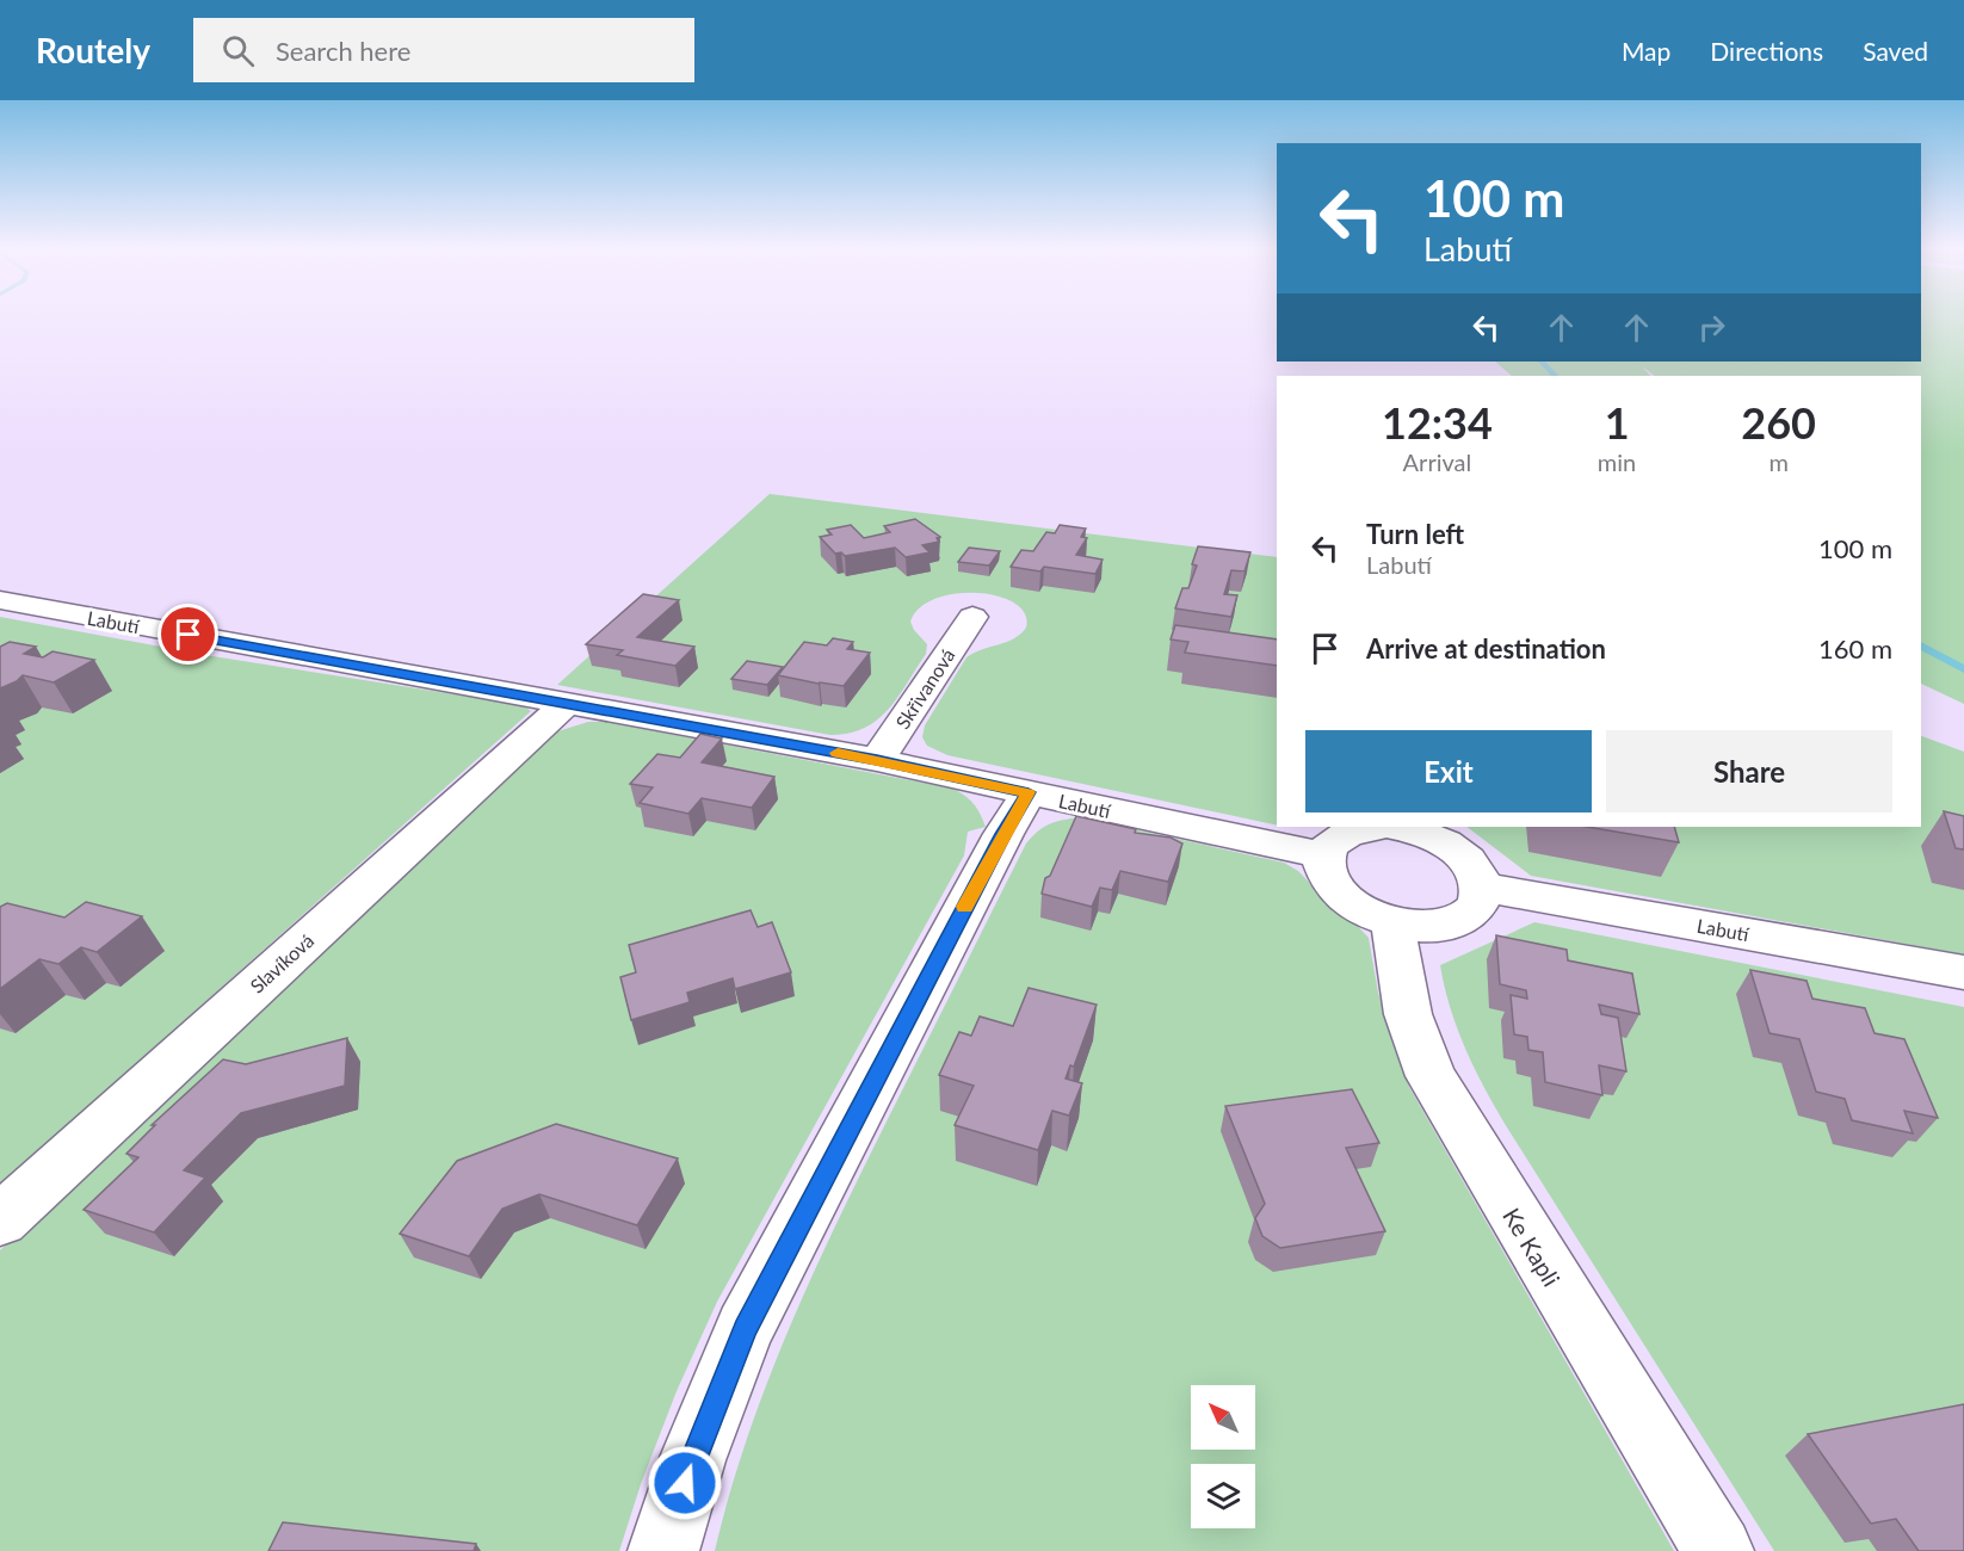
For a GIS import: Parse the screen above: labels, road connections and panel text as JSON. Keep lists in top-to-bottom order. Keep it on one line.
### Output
{"streets":{"street":["Labutí","Skřivanová","Slavíková","Ke Kapli"]},"crossings":[["Labutí","Skřivanová"],["Labutí","Slavíková"]],"north":"top left","page":{"header":"Routely","search":"Search here","nav":["Map","Directions","Saved"],"turn":["100 m","Labutí"],"eta":["12:34","Arrival","1","min","260","m"],"list":[{"name":"Turn left","note":"Labutí","value":"100 m"},{"name":"Arrive at destination","value":"160 m"}],"buttons":["Exit","Share"]}}
